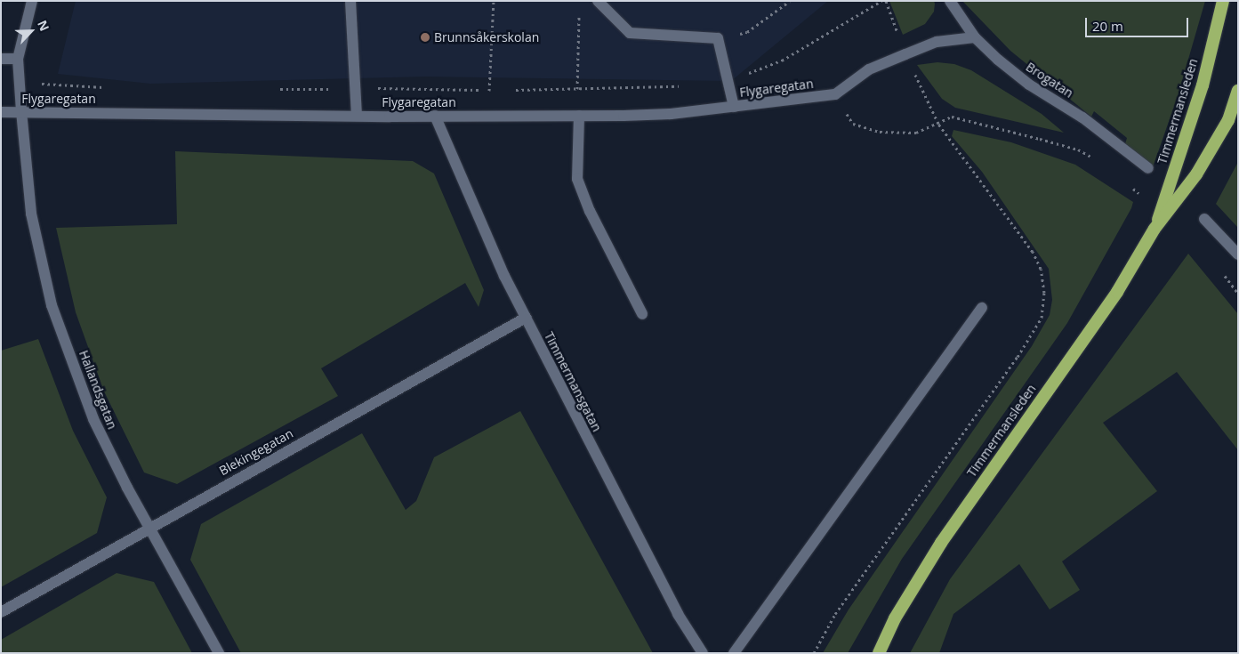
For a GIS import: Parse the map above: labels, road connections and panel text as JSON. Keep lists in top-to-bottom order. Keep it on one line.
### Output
{"streets":{"highway":["Timmermansleden"],"street":["Brogatan","Flygaregatan","Timmermansgatan","Hallandsgatan","Blekingegatan"]},"crossings":[["Flygaregatan","Timmermansgatan"],["Flygaregatan","Hallandsgatan"],["Timmermansgatan","Blekingegatan"],["Hallandsgatan","Blekingegatan"]],"places":["Brunnsåkerskolan"],"scale_bar":"20 m","north":"top right"}
